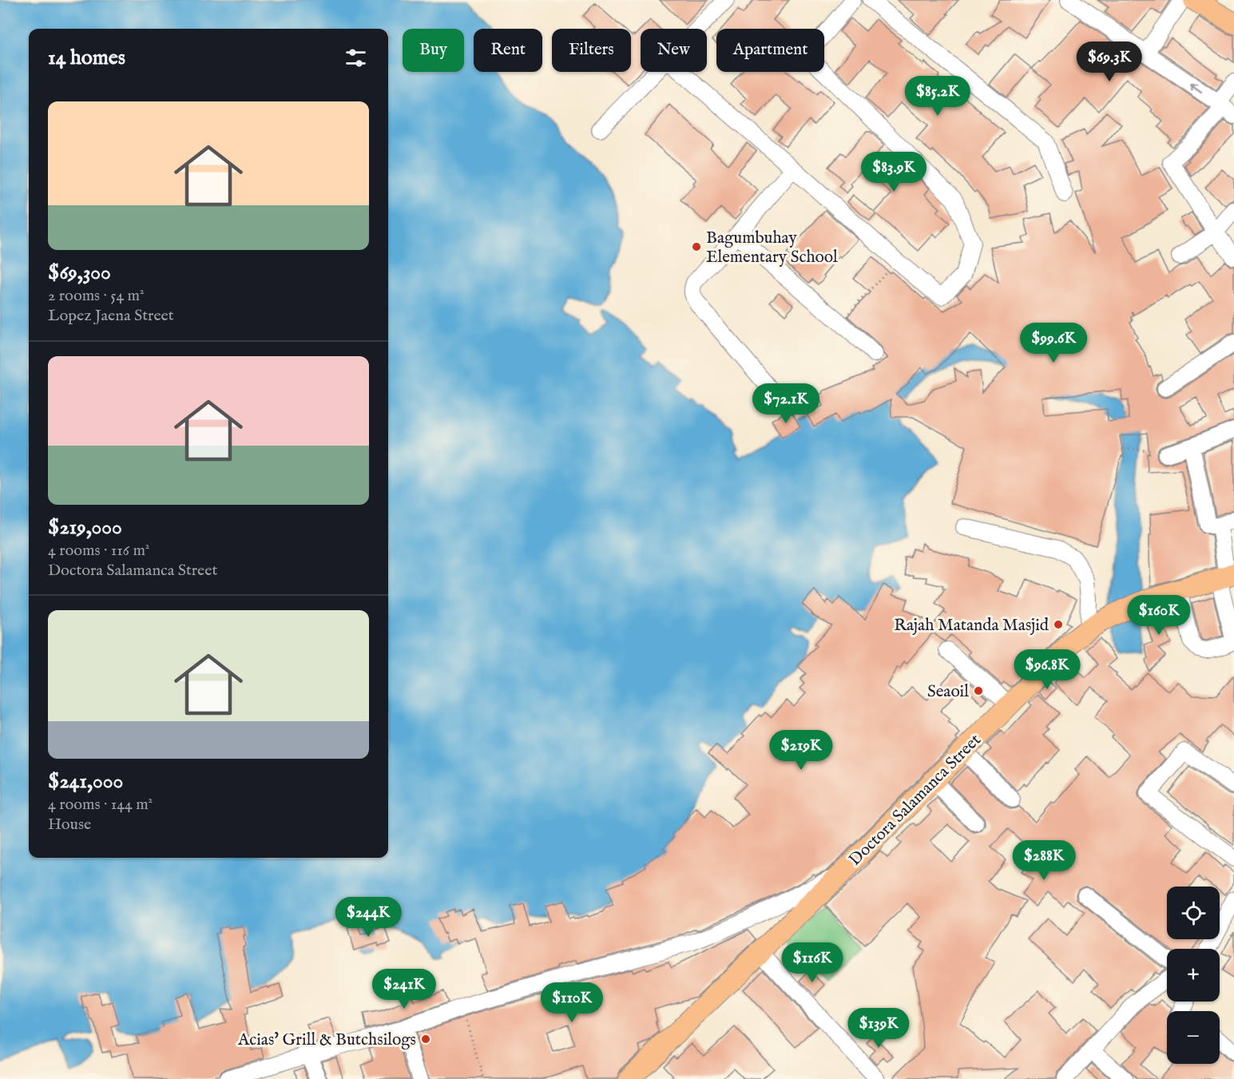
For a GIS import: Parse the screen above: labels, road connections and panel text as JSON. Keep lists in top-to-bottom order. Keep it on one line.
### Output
{"streets":{"main road":["Doctora Salamanca Street"]},"places":["Bagumbuhay Elementary School","Rajah Matanda Masjid","Seaoil","Acias' Grill & Butchsilogs"],"page":{"chip":["Buy","Rent","Filters","New","Apartment"],"heading":"14 homes","price":["$69.3K","$85.2K","$83.9K","$99.6K","$72.1K","$160K","$96.8K","$219K","$288K","$244K","$116K","$241K","$110K","$139K"],"list":[{"name":"$69,300","note":"2 rooms · 54 m² · Lopez Jaena Street"},{"name":"$219,000","note":"4 rooms · 116 m² · Doctora Salamanca Street"},{"name":"$241,000","note":"4 rooms · 144 m² · House"}],"map_buttons":["+","−"]}}
